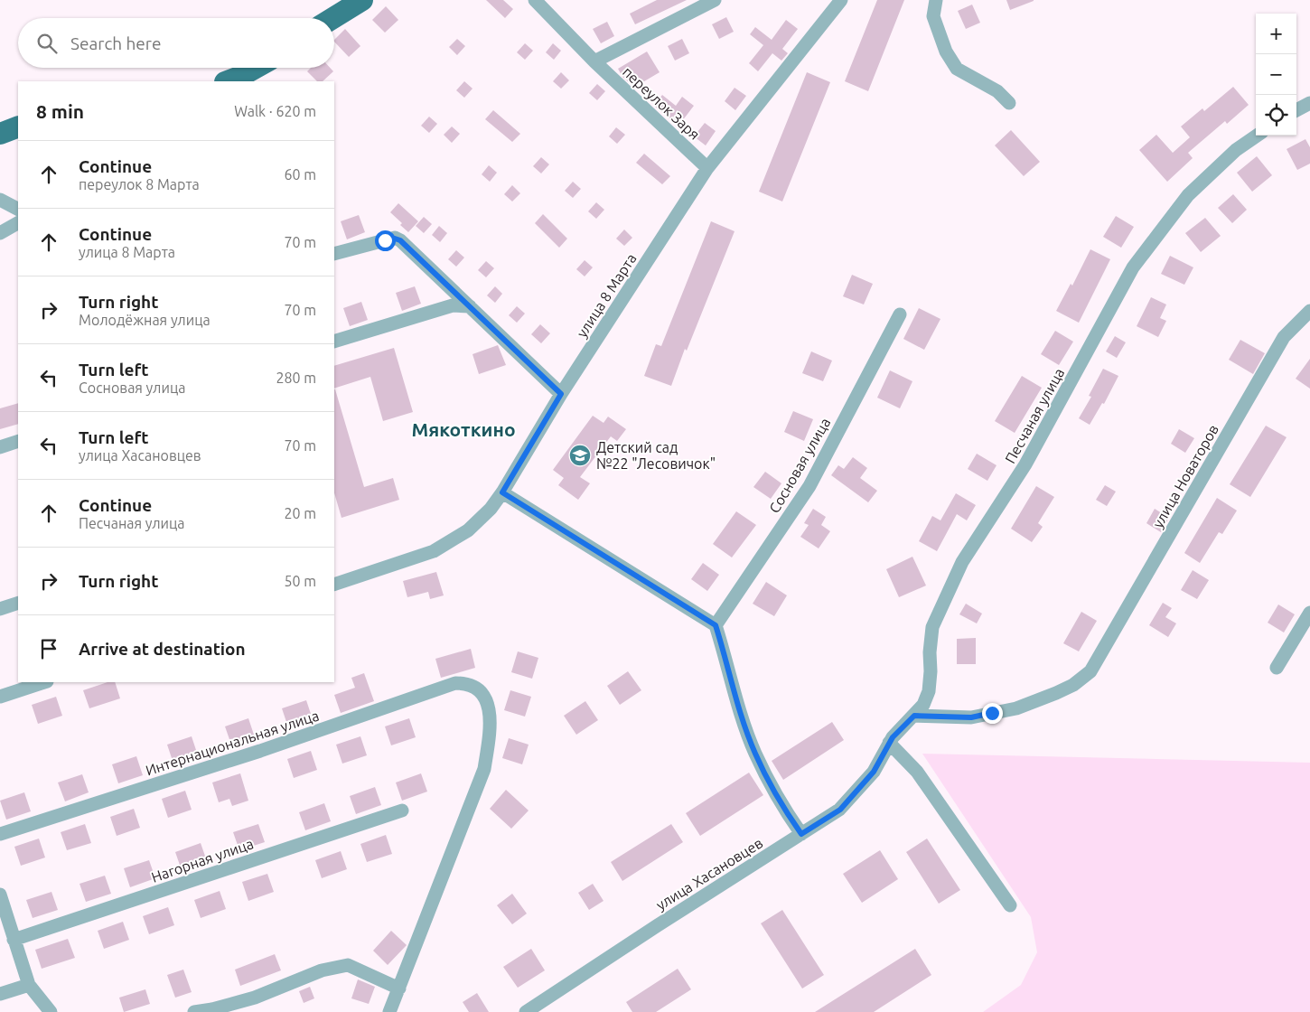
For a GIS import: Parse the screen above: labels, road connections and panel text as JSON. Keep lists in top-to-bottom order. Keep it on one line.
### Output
{"streets":{"street":["переулок Заря","улица 8 Марта","Песчаная улица","Сосновая улица","улица Новаторов","Интернациональная улица","Нагорная улица","улица Хасановцев"]},"crossings":[["переулок Заря","улица 8 Марта"],["Песчаная улица","улица Новаторов"],["Песчаная улица","улица Хасановцев"]],"districts":["Мякоткино"],"places":{"school or university":["Детский сад №22 \"Лесовичок\""]},"page":{"map_buttons":["+","−"],"search":"Search here","heading":["8 min","Walk · 620 m"],"list":[["Continue","переулок 8 Марта","60 m"],["Continue","улица 8 Марта","70 m"],["Turn right","Молодёжная улица","70 m"],["Turn left","Сосновая улица","280 m"],["Turn left","улица Хасановцев","70 m"],["Continue","Песчаная улица","20 m"],["Turn right","50 m"],"Arrive at destination"]}}
